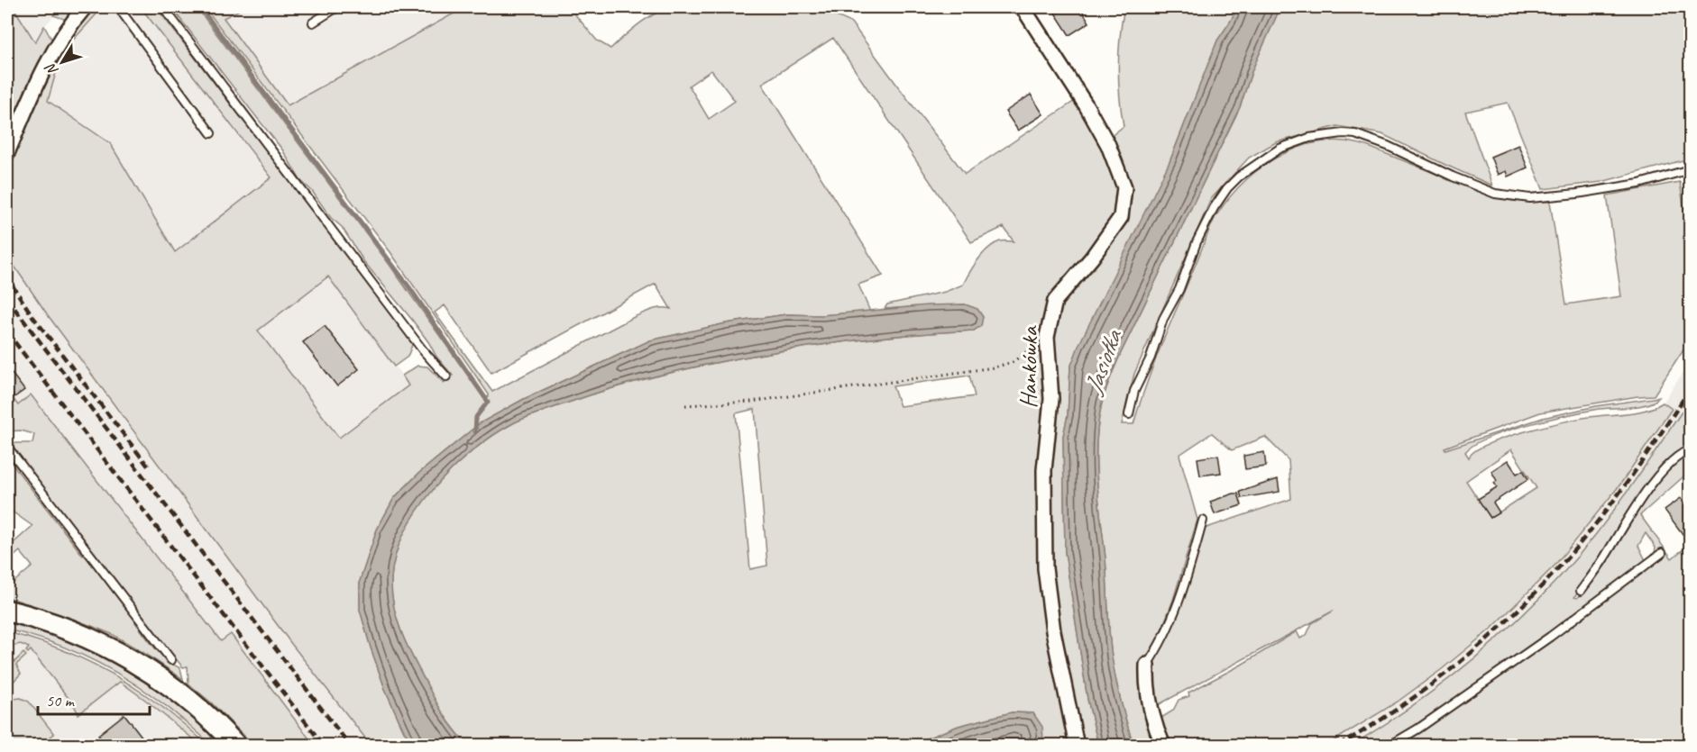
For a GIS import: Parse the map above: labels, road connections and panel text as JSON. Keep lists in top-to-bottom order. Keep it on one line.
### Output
{"streets":{"street":["Hankówka"]},"water":["Jasiołka"],"scale_bar":"50 m","north":"bottom left"}
